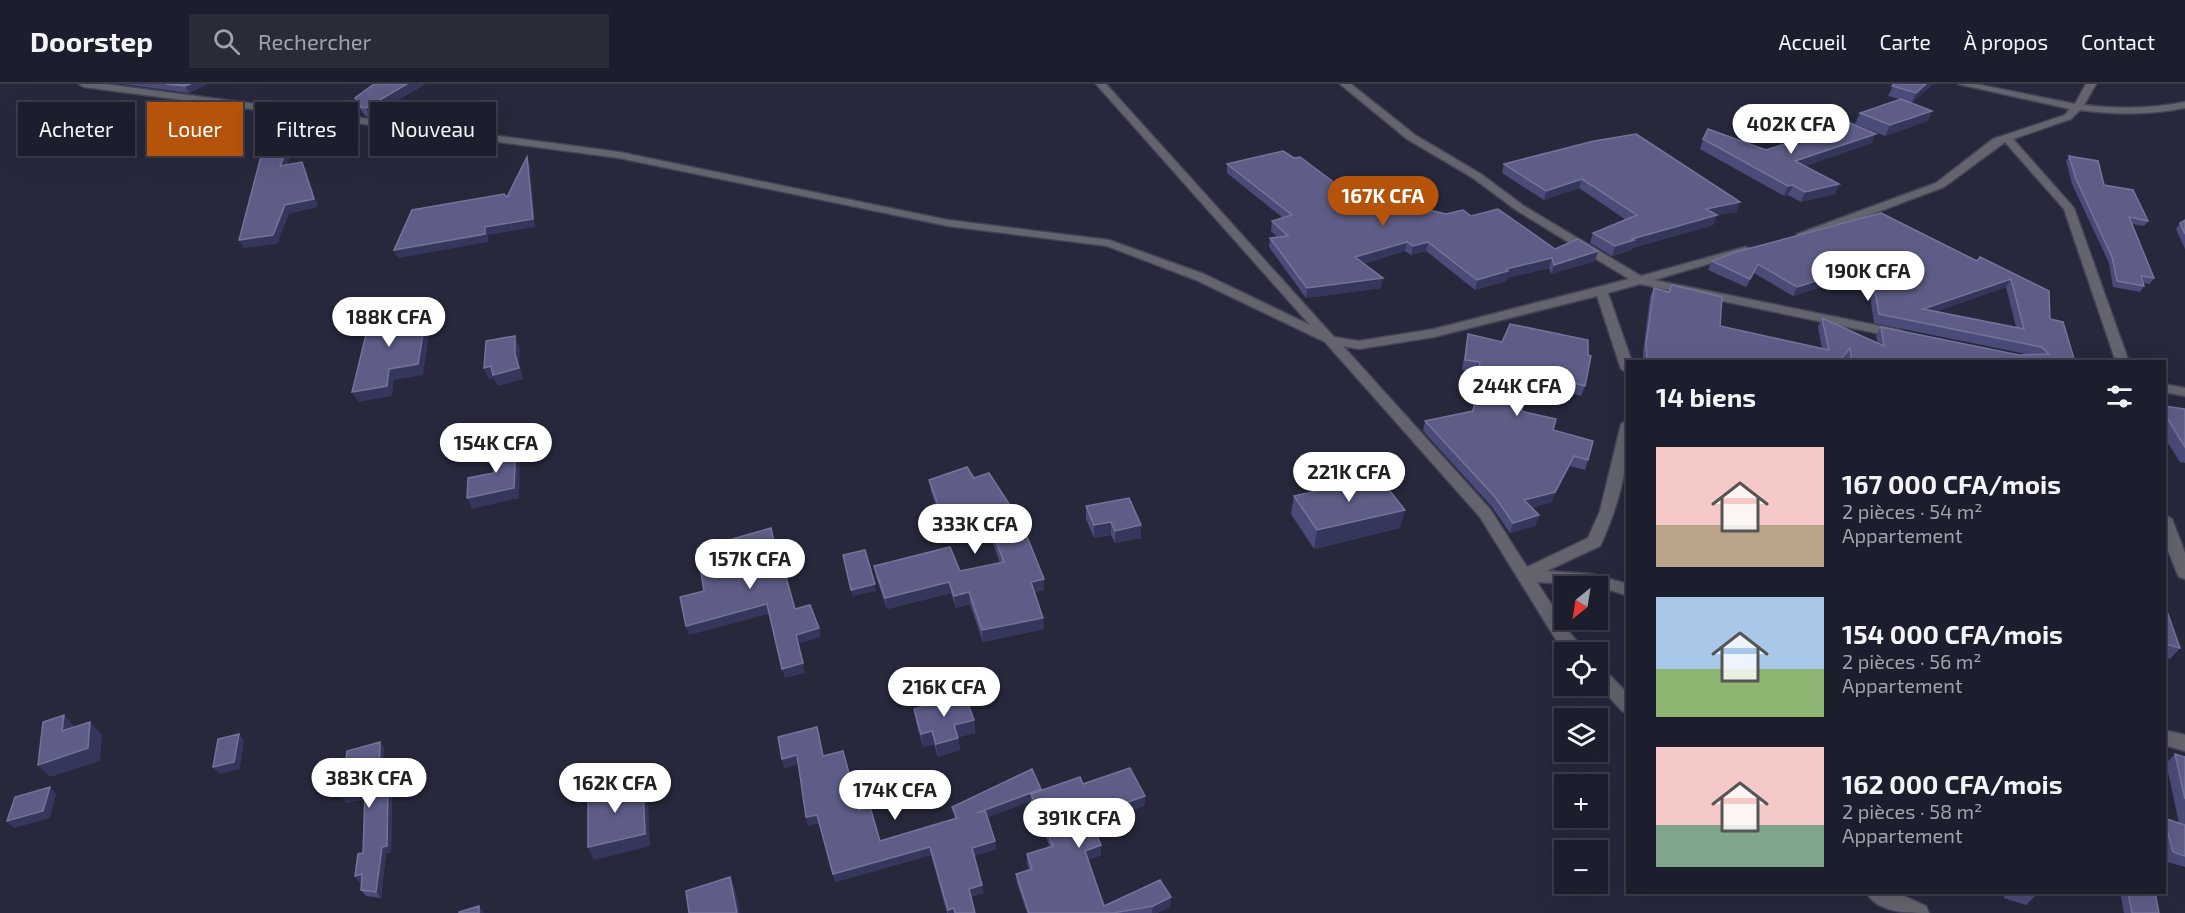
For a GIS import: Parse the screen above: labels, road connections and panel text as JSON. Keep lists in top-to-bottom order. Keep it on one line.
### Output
{"north":"bottom left","page":{"header":"Doorstep","search":"Rechercher","nav":["Accueil","Carte","À propos","Contact"],"chip":["Acheter","Louer","Filtres","Nouveau"],"price":["402K CFA","167K CFA","190K CFA","188K CFA","244K CFA","154K CFA","221K CFA","333K CFA","157K CFA","216K CFA","383K CFA","162K CFA","174K CFA","391K CFA"],"heading":"14 biens","list":[{"name":"167 000 CFA/mois","note":"2 pièces · 54 m² · Appartement"},{"name":"154 000 CFA/mois","note":"2 pièces · 56 m² · Appartement"},{"name":"162 000 CFA/mois","note":"2 pièces · 58 m² · Appartement"}],"map_buttons":["+","−"]}}
